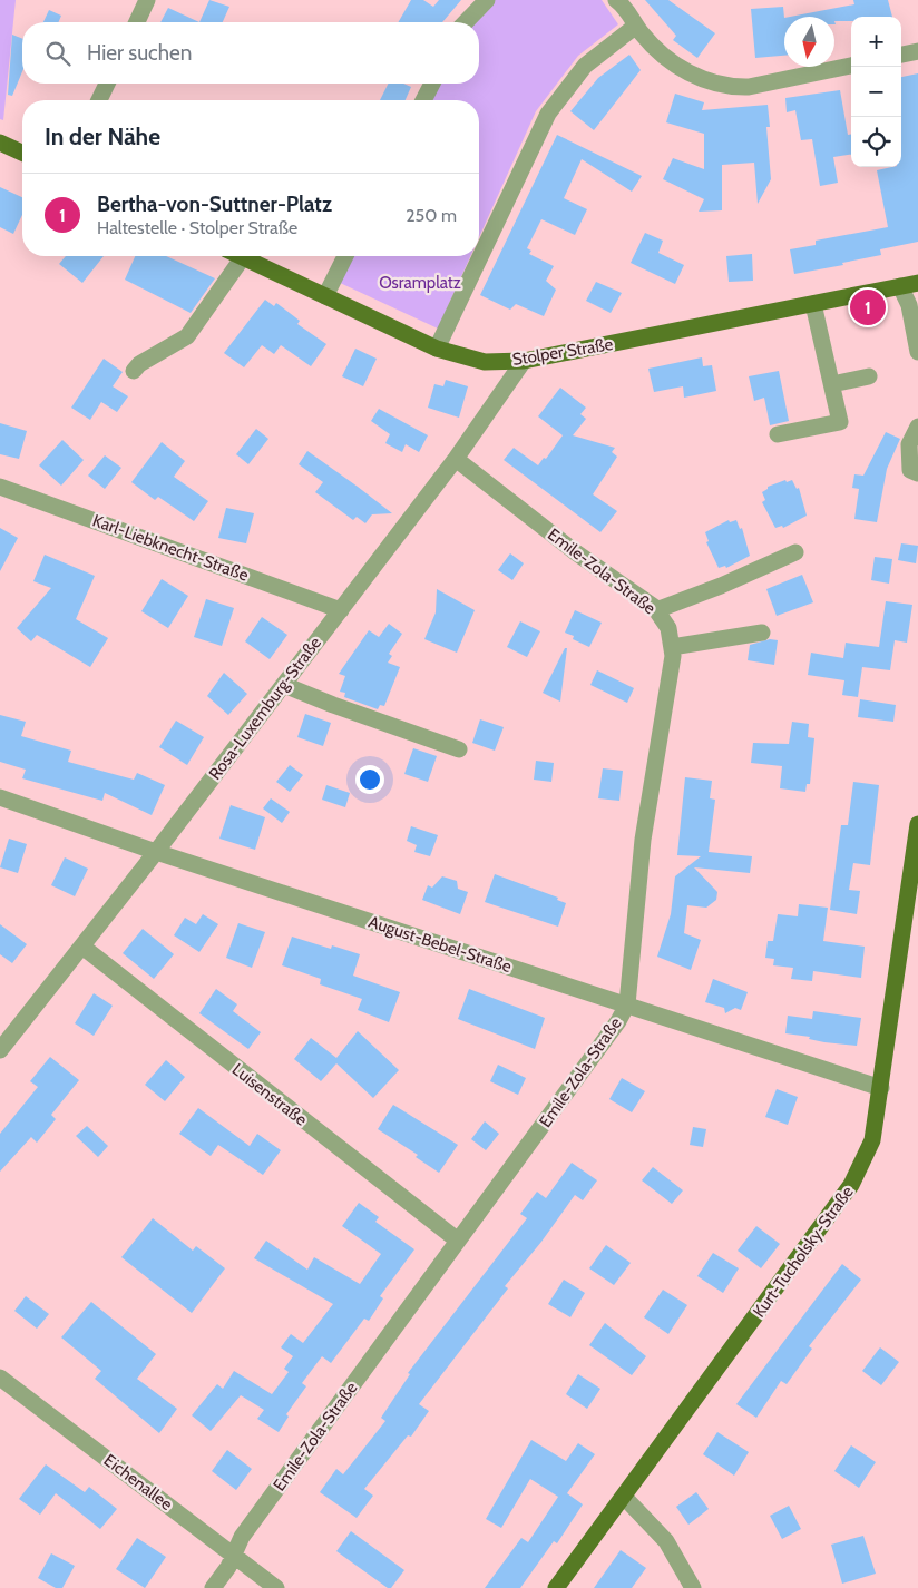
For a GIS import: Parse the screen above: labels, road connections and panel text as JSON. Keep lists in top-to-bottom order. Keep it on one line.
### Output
{"streets":{"main road":["Stolper Straße","Kurt-Tucholsky-Straße"],"street":["Karl-Liebknecht-Straße","Emile-Zola-Straße","Rosa-Luxemburg-Straße","August-Bebel-Straße","Luisenstraße","Eichenallee"]},"crossings":[["Stolper Straße","Rosa-Luxemburg-Straße"],["Karl-Liebknecht-Straße","Rosa-Luxemburg-Straße"],["Emile-Zola-Straße","Rosa-Luxemburg-Straße"],["Emile-Zola-Straße","August-Bebel-Straße"],["Emile-Zola-Straße","Luisenstraße"],["Emile-Zola-Straße","Eichenallee"],["Rosa-Luxemburg-Straße","August-Bebel-Straße"],["Rosa-Luxemburg-Straße","Luisenstraße"],["August-Bebel-Straße","Kurt-Tucholsky-Straße"]],"parks":["Osramplatz"],"north":"bottom","page":{"map_buttons":["+","−"],"search":"Hier suchen","heading":"In der Nähe","list":[{"mark":"1","name":"Bertha-von-Suttner-Platz","note":"Haltestelle · Stolper Straße","value":"250 m"}],"pins":"1"}}
